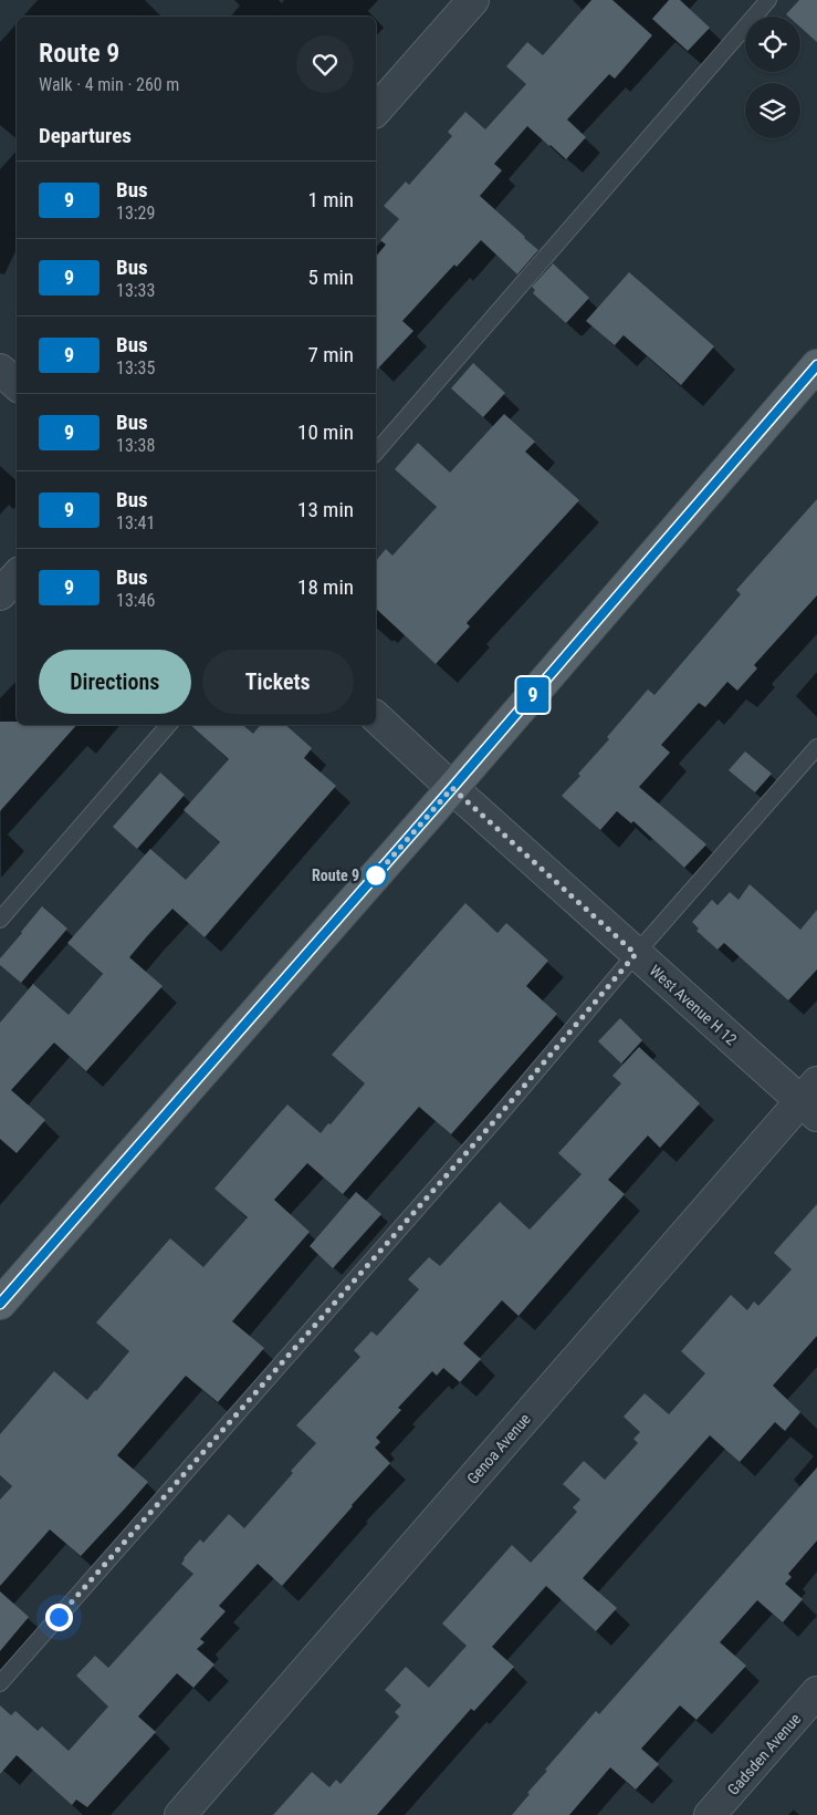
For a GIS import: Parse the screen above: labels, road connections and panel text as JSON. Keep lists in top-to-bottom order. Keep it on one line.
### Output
{"streets":{"street":["West Avenue H 12","Genoa Avenue","Gadsden Avenue"]},"crossings":[["West Avenue H 12","Genoa Avenue"]],"places":["Route 9"],"lines":["bus line 9"],"page":{"on_map":"9","heading":[["Route 9","Walk · 4 min · 260 m"],"Departures"],"list":[{"mark":"9","name":"Bus","note":"13:29","value":"1 min"},{"mark":"9","name":"Bus","note":"13:33","value":"5 min"},{"mark":"9","name":"Bus","note":"13:35","value":"7 min"},{"mark":"9","name":"Bus","note":"13:38","value":"10 min"},{"mark":"9","name":"Bus","note":"13:41","value":"13 min"},{"mark":"9","name":"Bus","note":"13:46","value":"18 min"}],"buttons":["Directions","Tickets"]}}
